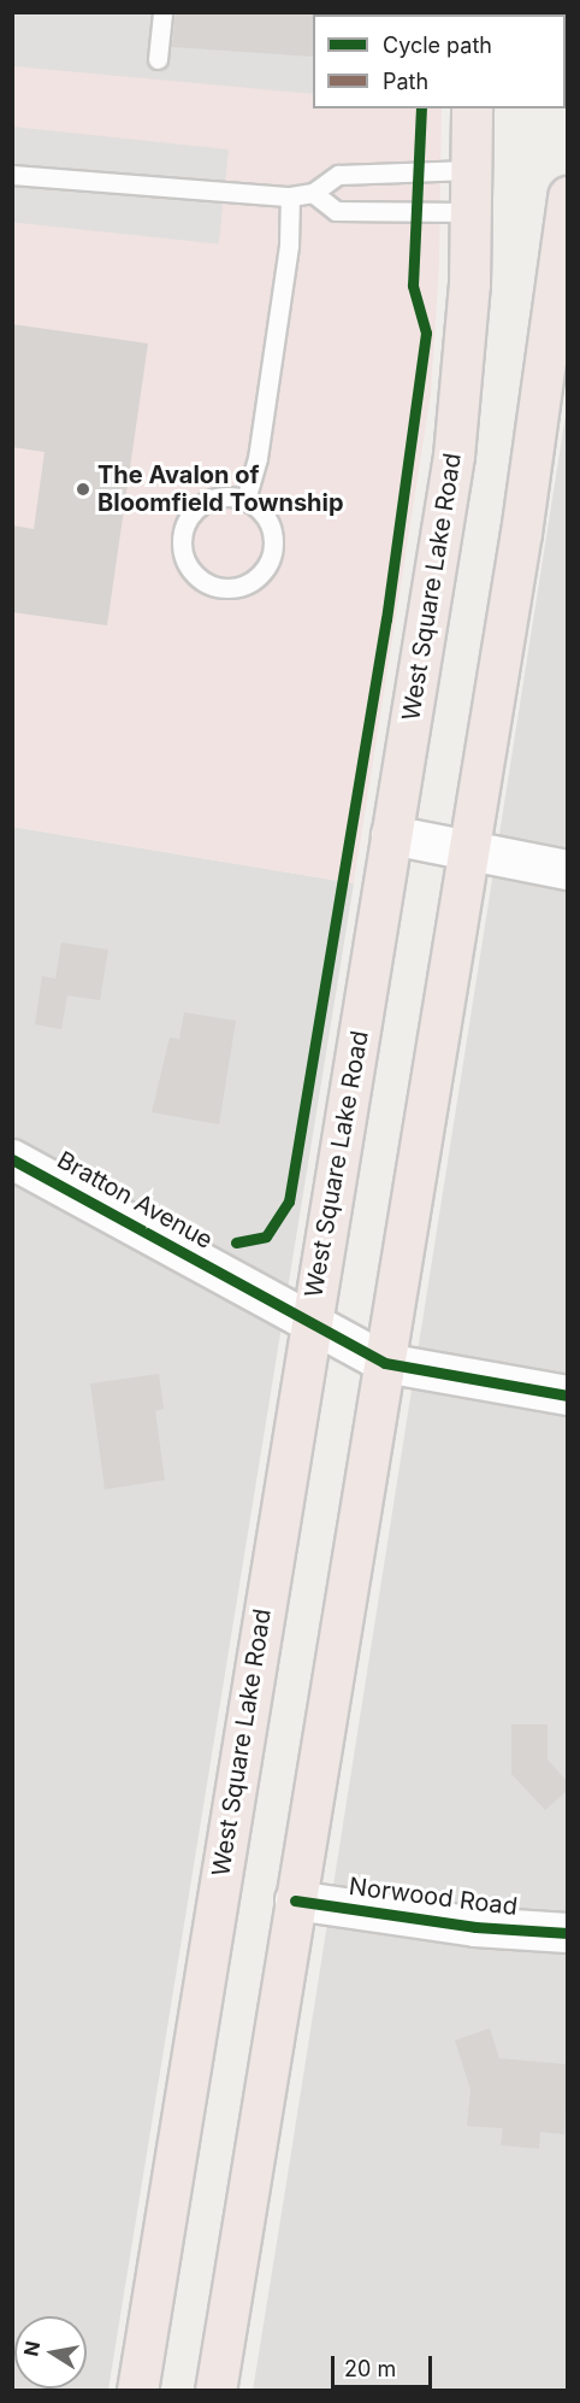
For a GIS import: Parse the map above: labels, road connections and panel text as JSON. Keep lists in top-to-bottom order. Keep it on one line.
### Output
{"streets":{"highway":["West Square Lake Road"],"street":["Bratton Avenue","Norwood Road"]},"crossings":[["West Square Lake Road","Bratton Avenue"]],"places":["The Avalon of Bloomfield Township"],"legend":["Cycle path","Path"],"scale_bar":"20 m","north":"left"}
